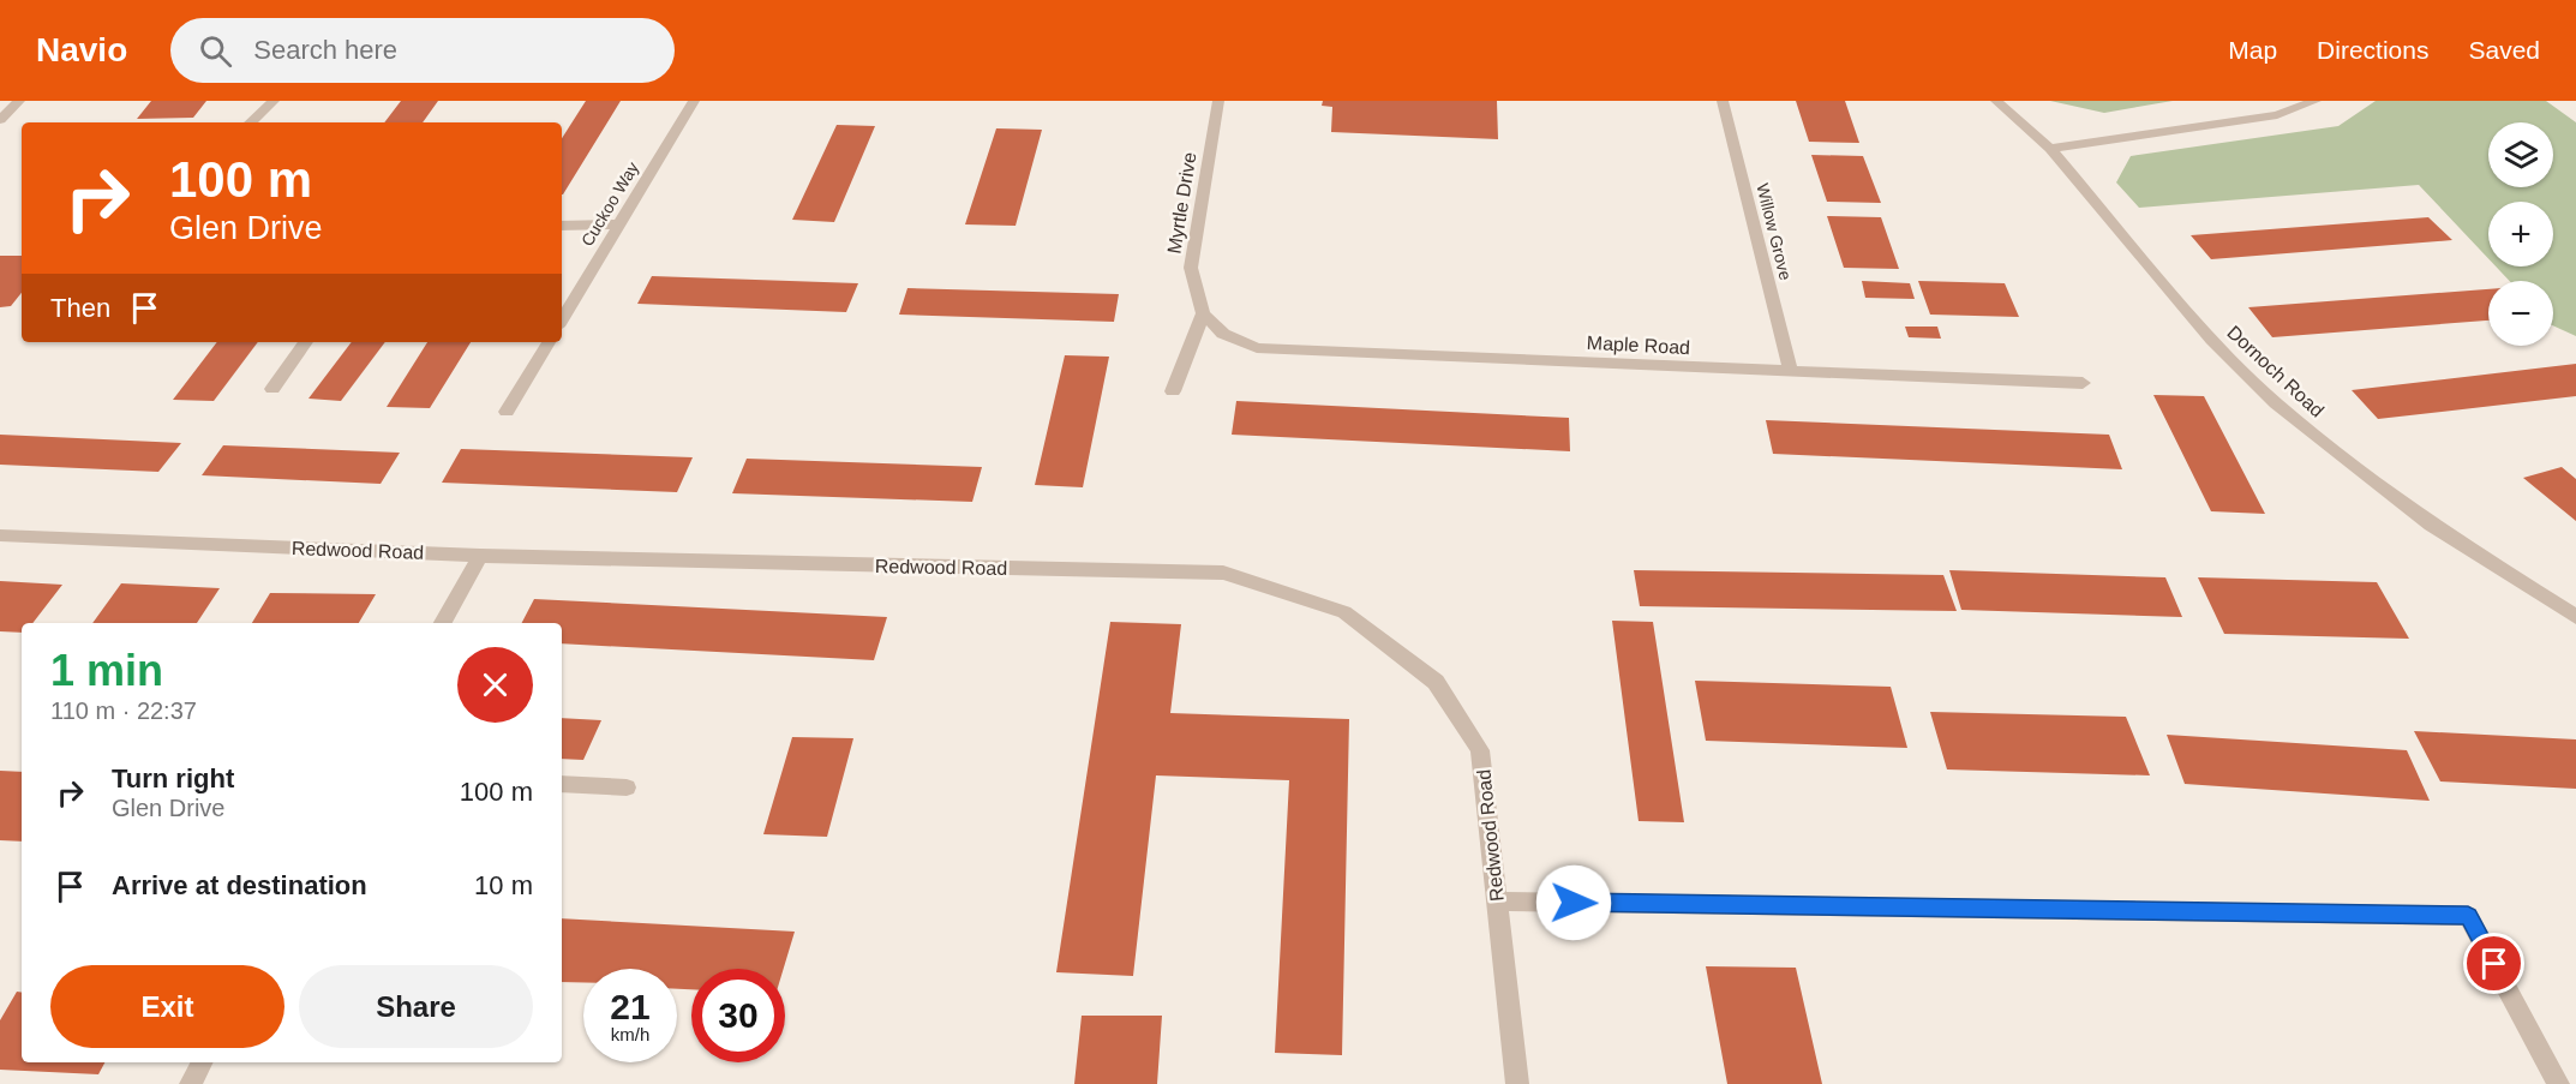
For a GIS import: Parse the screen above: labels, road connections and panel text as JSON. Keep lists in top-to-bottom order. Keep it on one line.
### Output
{"streets":{"street":["Myrtle Drive","Cuckoo Way","Willow Grove","Maple Road","Dornoch Road","Redwood Road"]},"crossings":[["Myrtle Drive","Maple Road"],["Willow Grove","Maple Road"]],"page":{"header":"Navio","search":"Search here","nav":["Map","Directions","Saved"],"map_buttons":["+","−"],"turn":["100 m","Glen Drive"],"then":"Then","heading":["1 min","110 m · 22:37"],"list":[{"name":"Turn right","note":"Glen Drive","value":"100 m"},{"name":"Arrive at destination","value":"10 m"}],"buttons":["Exit","Share"],"speed":"21 km/h","limit":"30"}}
